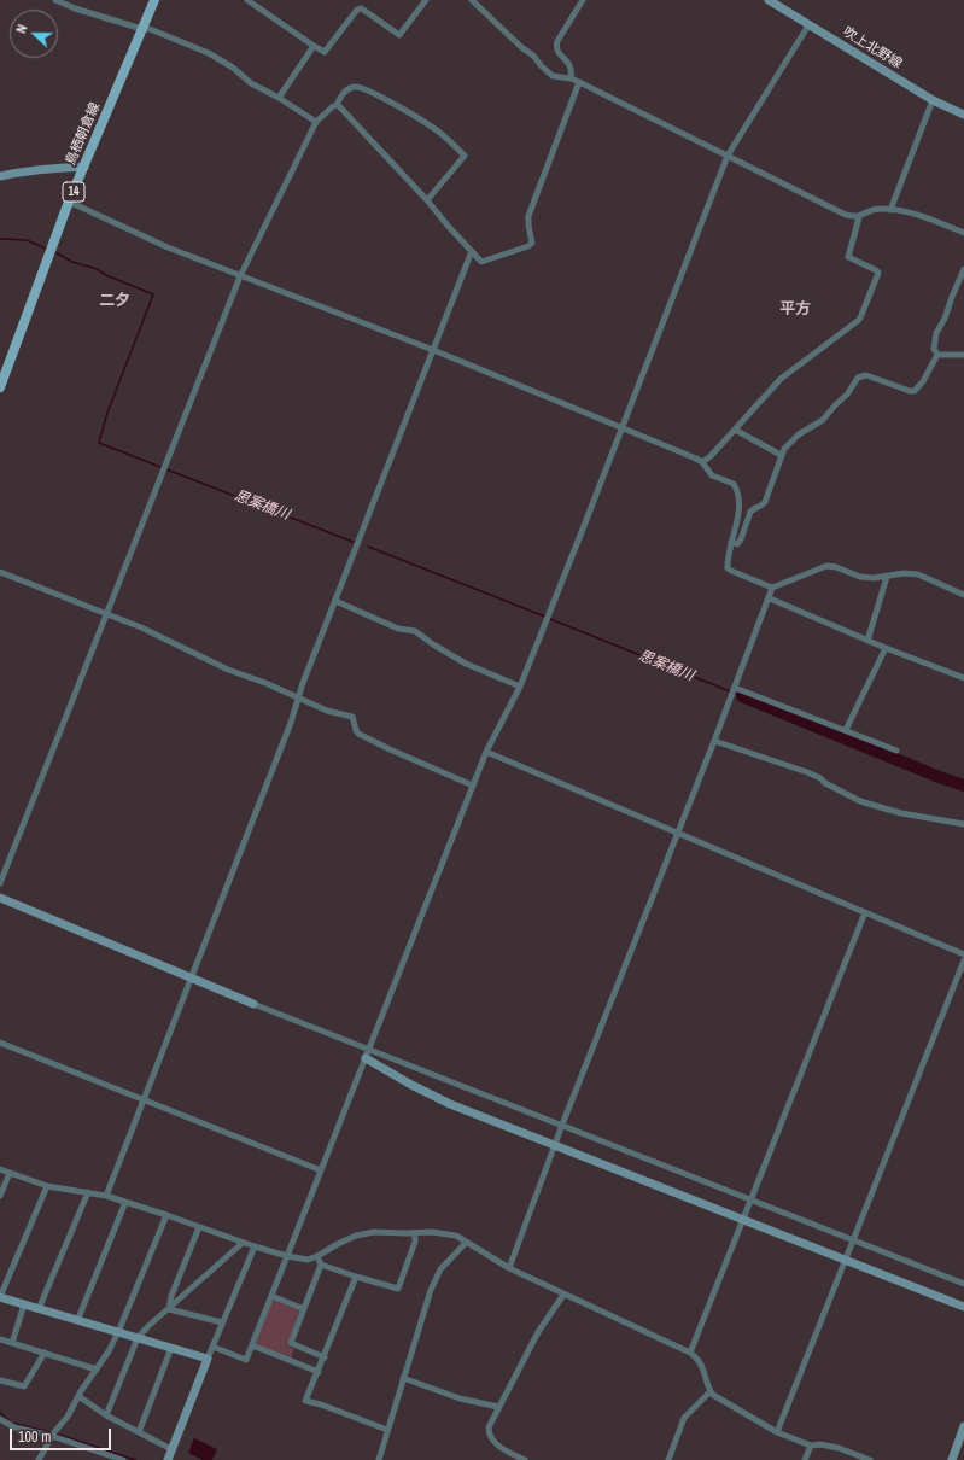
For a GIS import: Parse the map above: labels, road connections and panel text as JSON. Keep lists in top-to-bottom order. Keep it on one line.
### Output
{"streets":{"main road":["鳥栖朝倉線","14"],"street":["吹上北野線"]},"districts":["二夕","平方"],"water":["思案橋川"],"scale_bar":"100 m","north":"left"}
